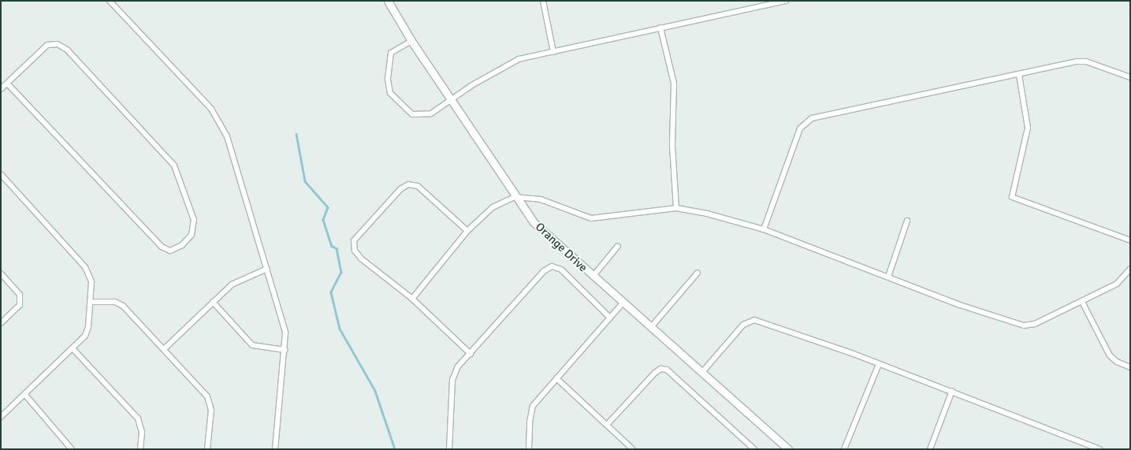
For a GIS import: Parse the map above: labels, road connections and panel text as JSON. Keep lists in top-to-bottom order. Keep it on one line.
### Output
{"streets":{"street":["Orange Drive"]}}
